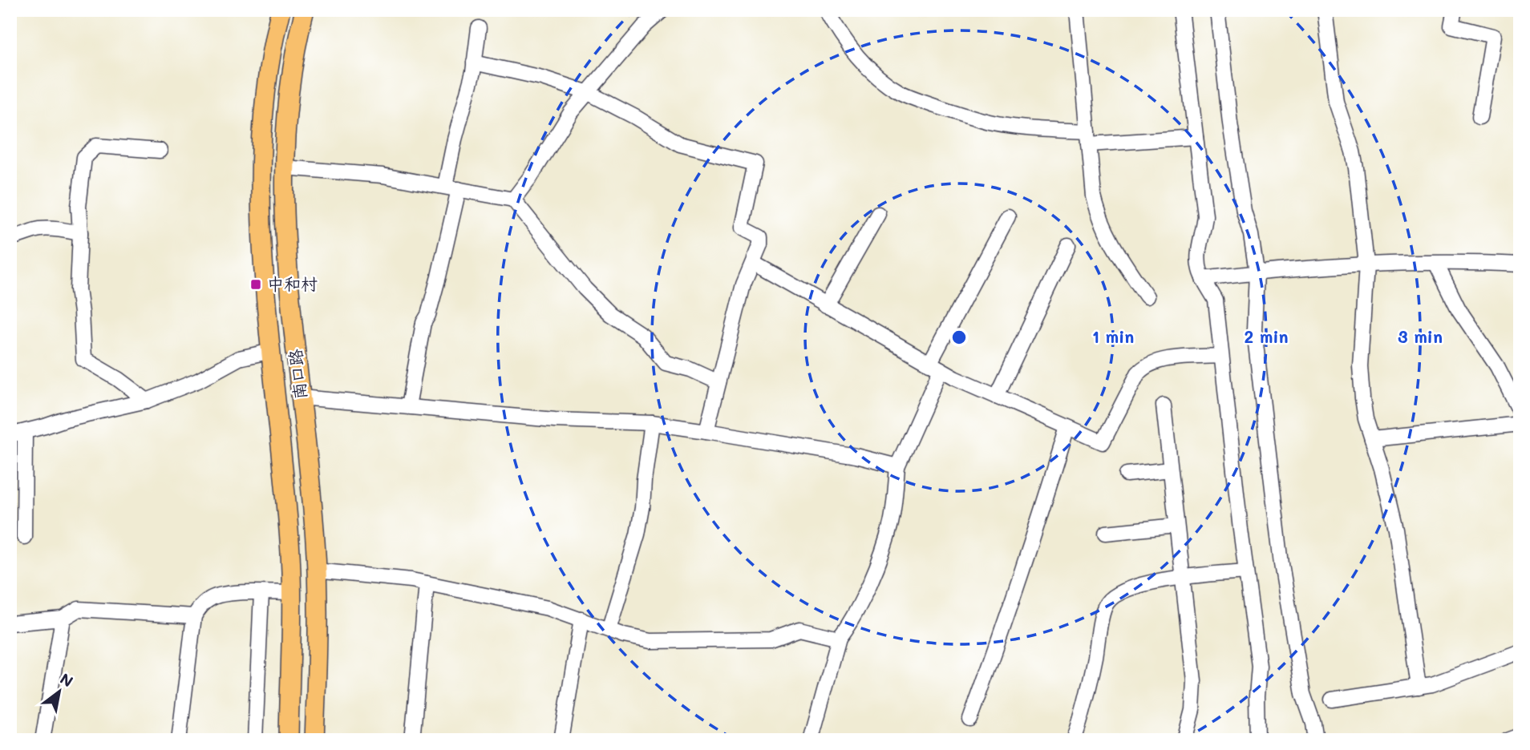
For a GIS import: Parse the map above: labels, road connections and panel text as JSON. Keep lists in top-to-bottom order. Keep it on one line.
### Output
{"streets":{"main road":["南口路"]},"places":{"transit":["中和村"]},"north":"top right","rings":["1 min","2 min","3 min"]}
